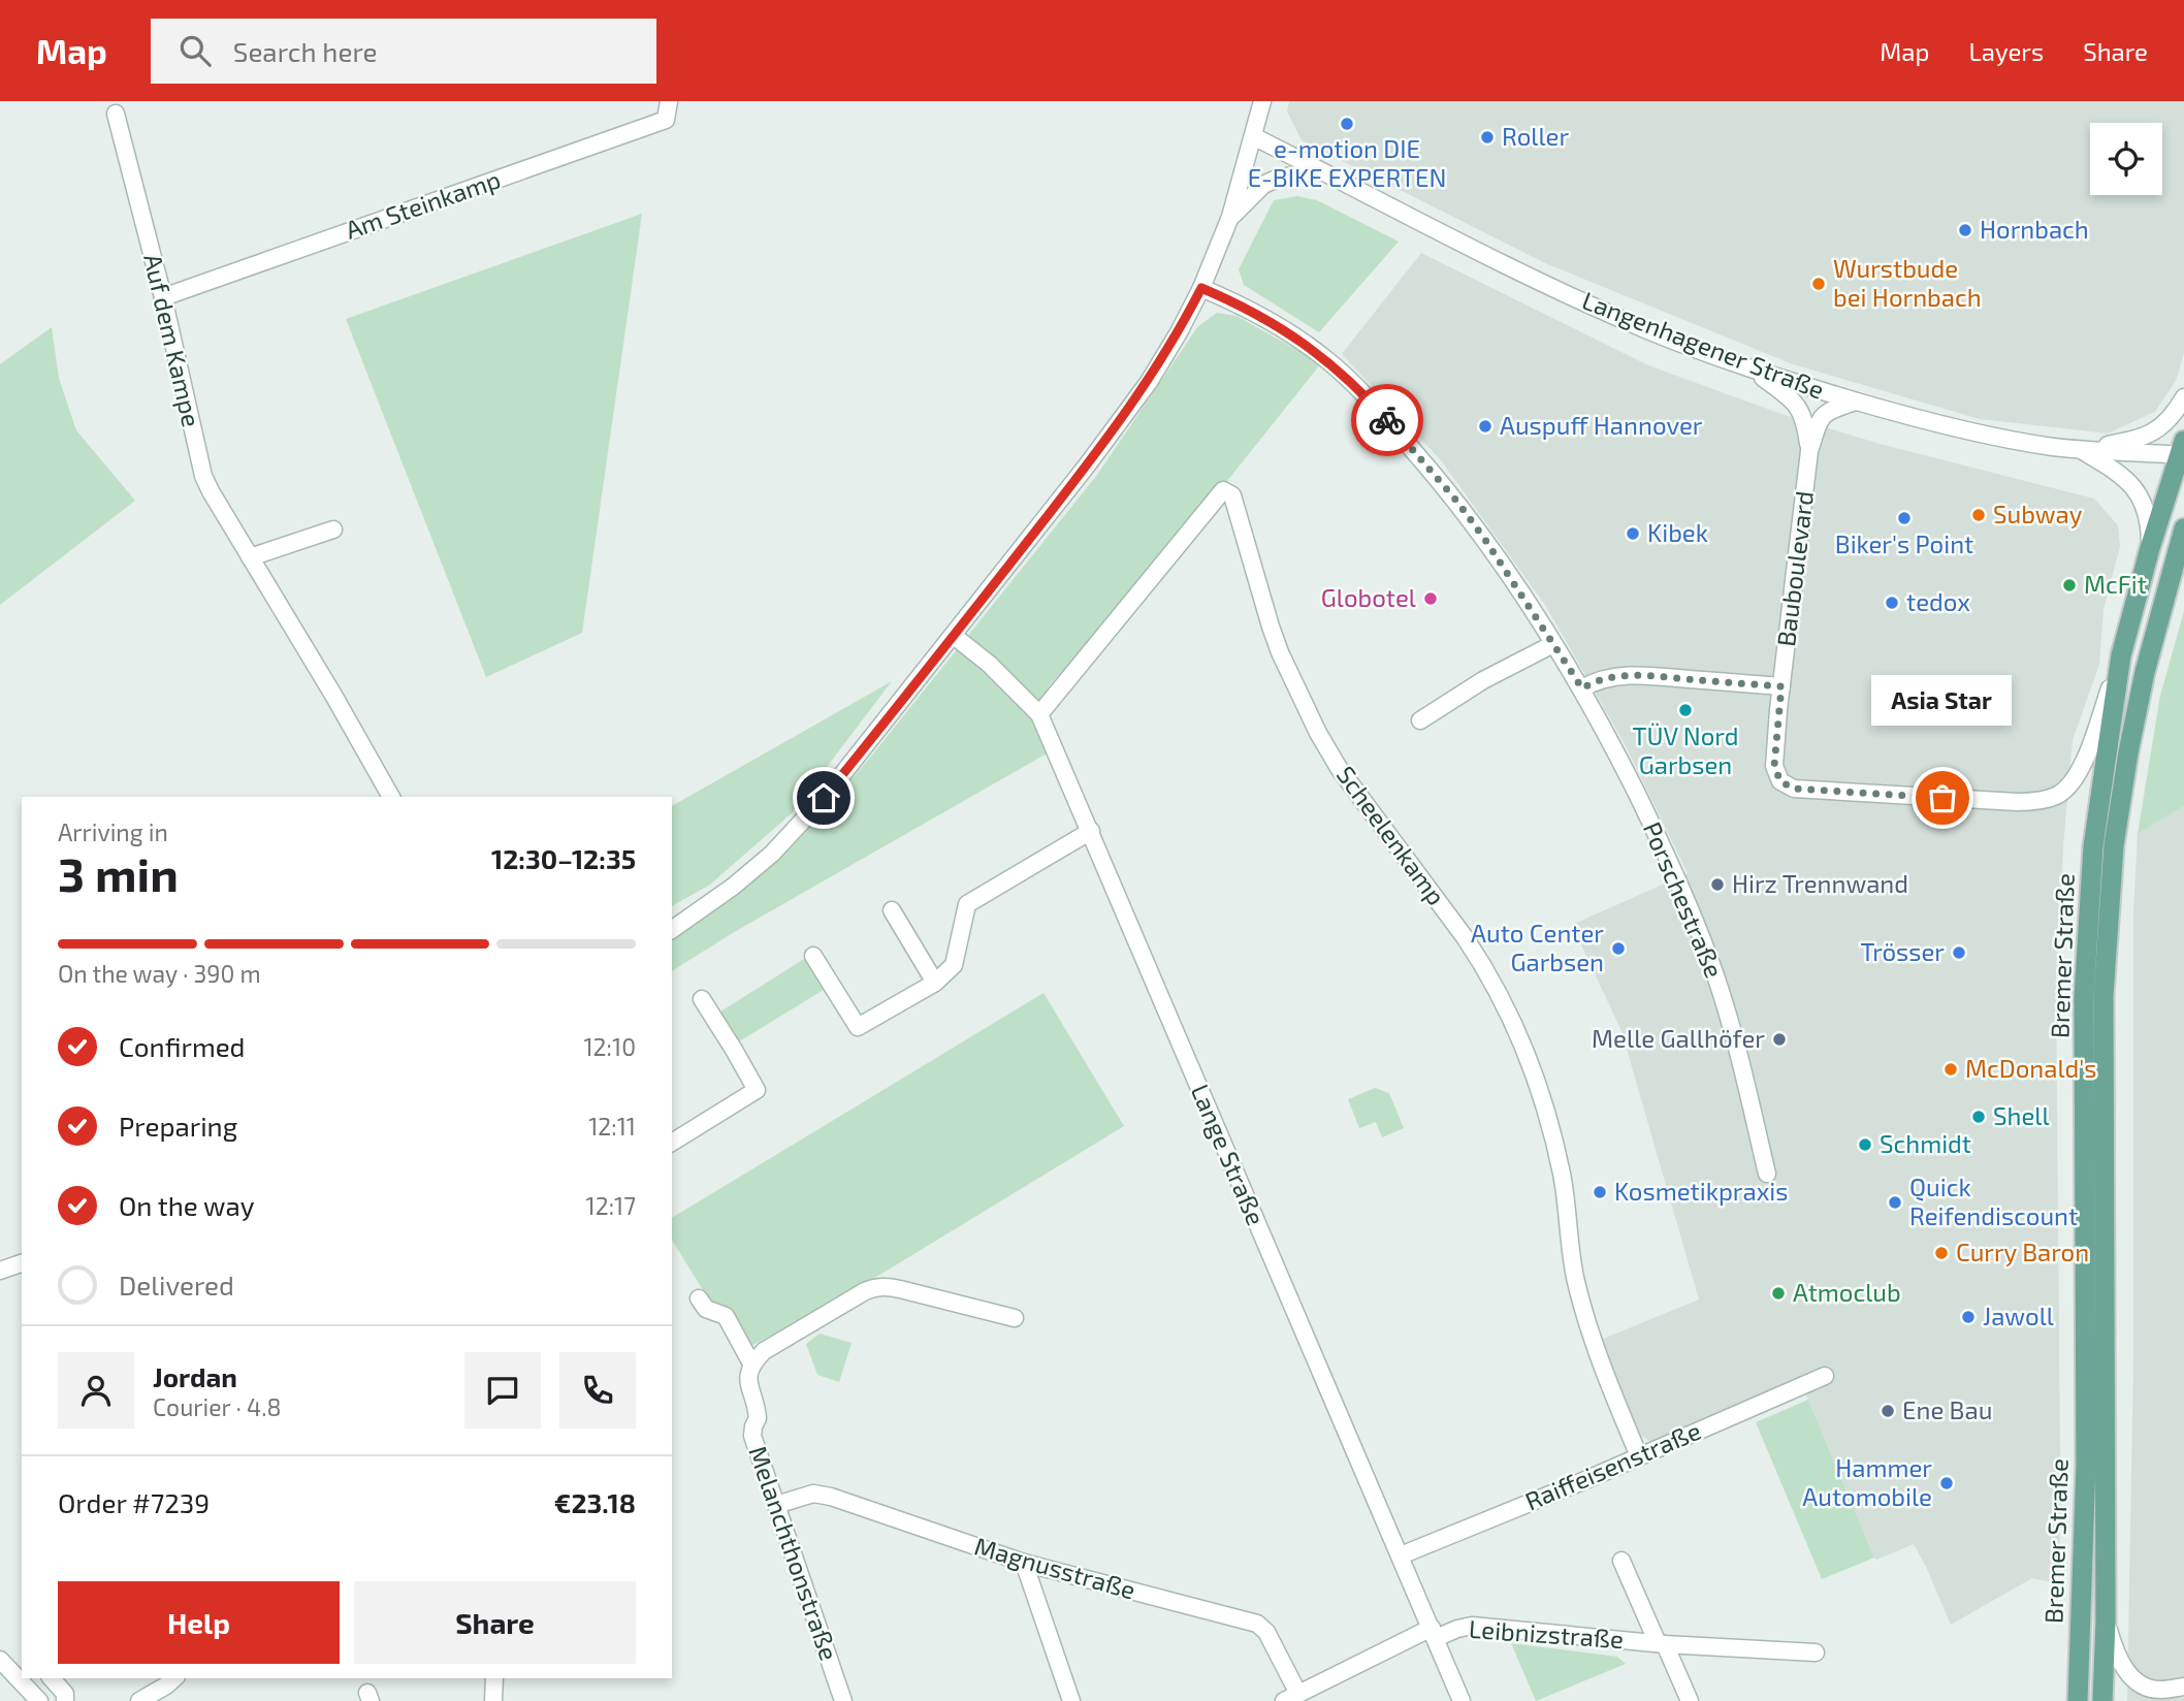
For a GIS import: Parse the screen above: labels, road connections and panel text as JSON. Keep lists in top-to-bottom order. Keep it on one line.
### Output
{"streets":{"main road":["Bremer Straße"],"street":["Am Steinkamp","Auf dem Kampe","Langenhagener Straße","Bauboulevard","Scheelenkamp","Porschestraße","Lange Straße","Raiffeisenstraße","Melanchthonstraße","Magnusstraße","Leibnizstraße"]},"crossings":[["Am Steinkamp","Auf dem Kampe"],["Langenhagener Straße","Bauboulevard"],["Langenhagener Straße","Bremer Straße"],["Bauboulevard","Bremer Straße"],["Scheelenkamp","Lange Straße"],["Scheelenkamp","Raiffeisenstraße"],["Lange Straße","Raiffeisenstraße"],["Lange Straße","Leibnizstraße"],["Melanchthonstraße","Magnusstraße"],["Magnusstraße","Leibnizstraße"]],"places":["e-motion DIE E-BIKE EXPERTEN","Roller","Hornbach","Wurstbude bei Hornbach","Auspuff Hannover","Subway","Biker's Point","Kibek","McFit","Globotel","tedox","TÜV Nord Garbsen","Asia Star","Hirz Trennwand","Auto Center Garbsen","Trösser","Melle Gallhöfer","McDonald's","Shell","Schmidt","Kosmetikpraxis","Quick Reifendiscount","Curry Baron","Atmoclub","Jawoll","Ene Bau","Hammer Automobile"],"page":{"header":"Map","search":"Search here","nav":["Map","Layers","Share"],"bubble":"Asia Star","heading":["3 min","Arriving in","12:30–12:35"],"panel":["Jordan","Courier · 4.8","Order #7239","€23.18"],"bar":"On the way · 390 m","list":[["Confirmed","12:10"],["Preparing","12:11"],["On the way","12:17"],"Delivered"],"buttons":["Help","Share"]}}
